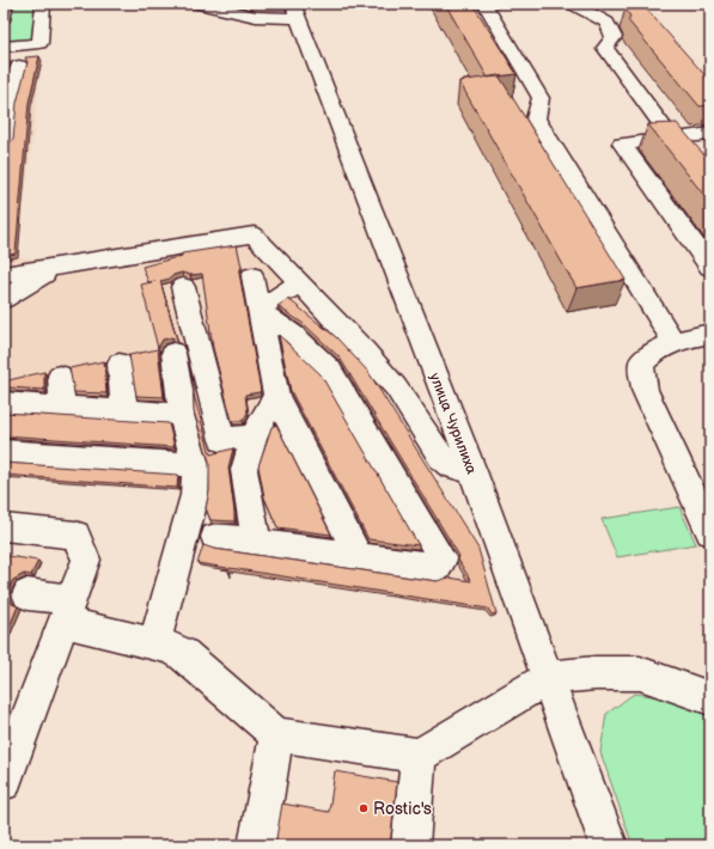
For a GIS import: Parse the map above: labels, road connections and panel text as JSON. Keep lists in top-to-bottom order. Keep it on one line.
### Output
{"streets":{"street":["улица Чурилиха"]},"places":["Rostic's"]}
